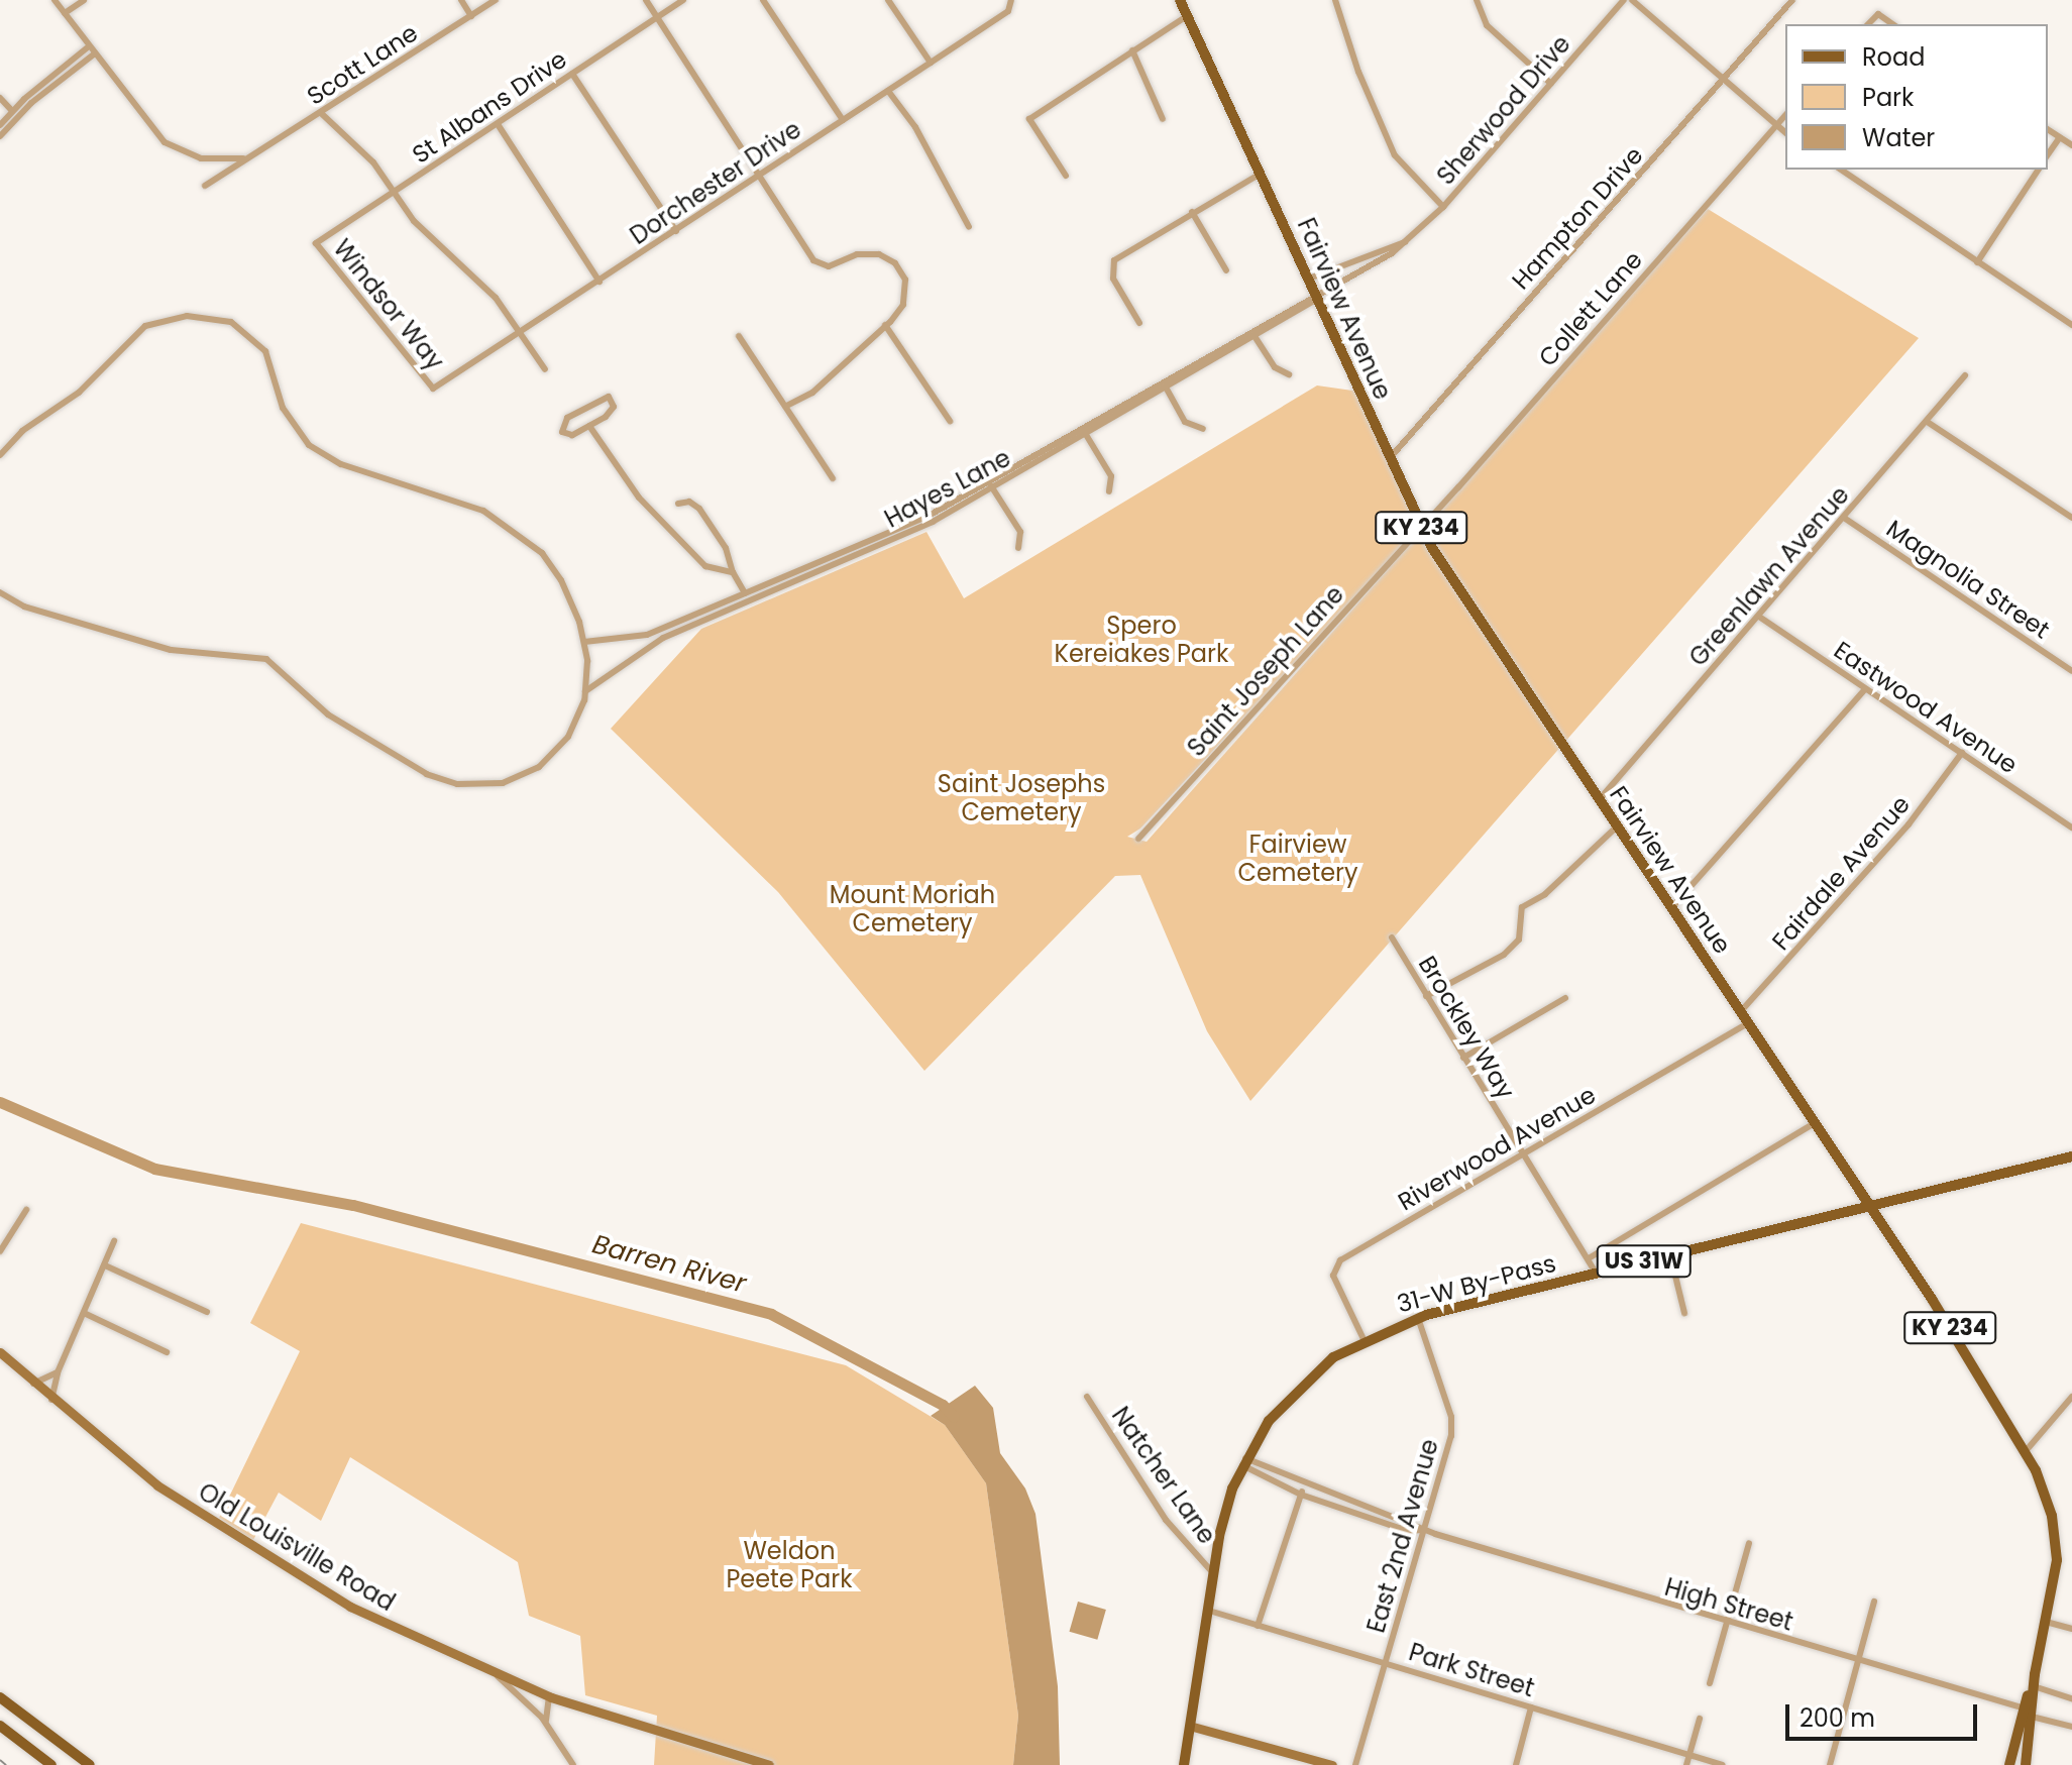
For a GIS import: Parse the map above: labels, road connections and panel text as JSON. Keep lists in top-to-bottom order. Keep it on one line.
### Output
{"streets":{"main road":["Fairview Avenue","KY 234","US 31W","31-W By-Pass"],"street":["Scott Lane","St Albans Drive","Sherwood Drive","Dorchester Drive","Hampton Drive","Windsor Way","Collett Lane","Hayes Lane","Greenlawn Avenue","Magnolia Street","Saint Joseph Lane","Eastwood Avenue","Fairdale Avenue","Brockley Way","Riverwood Avenue","Natcher Lane","East 2nd Avenue","Old Louisville Road","High Street","Park Street"]},"crossings":[["St Albans Drive","Windsor Way"],["Sherwood Drive","Fairview Avenue"],["Sherwood Drive","Hayes Lane"],["Dorchester Drive","Windsor Way"],["Hampton Drive","Fairview Avenue"],["Fairview Avenue","Collett Lane"],["Fairview Avenue","Hayes Lane"],["Fairview Avenue","KY 234"],["Fairview Avenue","Greenlawn Avenue"],["Fairview Avenue","Saint Joseph Lane"],["Fairview Avenue","Fairdale Avenue"],["Fairview Avenue","Riverwood Avenue"],["Fairview Avenue","31-W By-Pass"],["Fairview Avenue","High Street"],["Collett Lane","Saint Joseph Lane"],["KY 234","High Street"],["Greenlawn Avenue","Magnolia Street"],["Greenlawn Avenue","Eastwood Avenue"],["Eastwood Avenue","Fairdale Avenue"],["Brockley Way","Riverwood Avenue"],["Brockley Way","31-W By-Pass"],["Riverwood Avenue","31-W By-Pass"],["31-W By-Pass","Natcher Lane"],["31-W By-Pass","East 2nd Avenue"],["31-W By-Pass","Park Street"],["East 2nd Avenue","High Street"],["East 2nd Avenue","Park Street"]],"water":["Barren River"],"parks":["Spero Kereiakes Park","Saint Josephs Cemetery","Fairview Cemetery","Mount Moriah Cemetery","Weldon Peete Park"],"legend":["Road","Park","Water"],"scale_bar":"200 m"}
